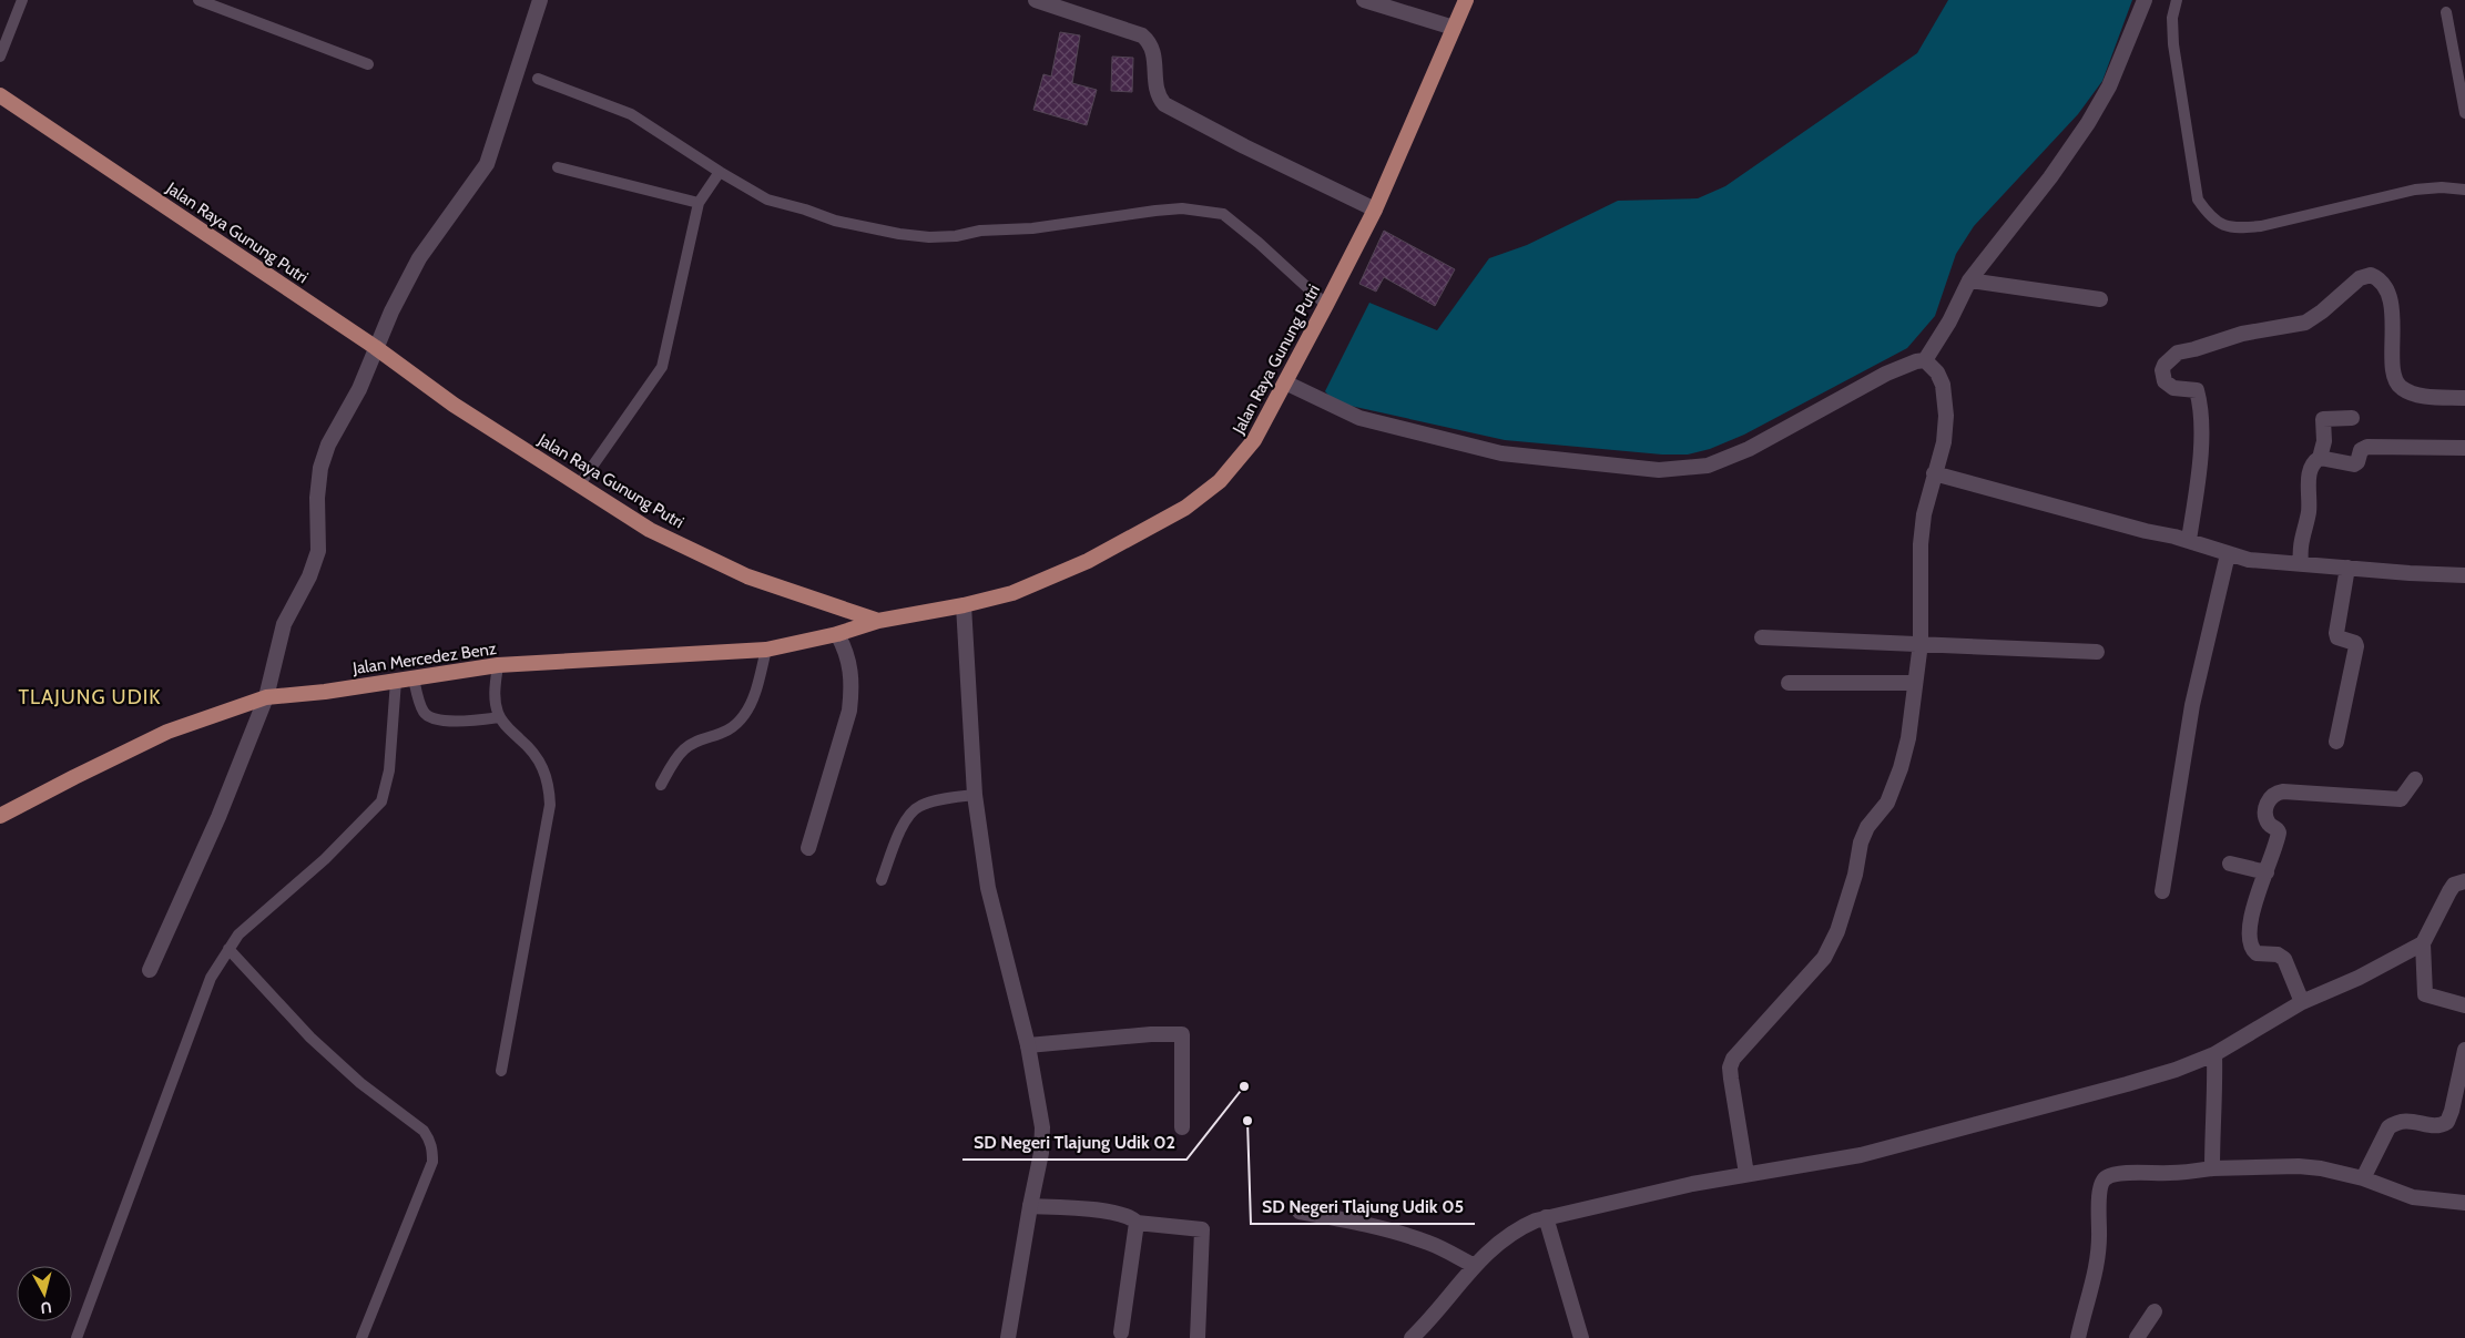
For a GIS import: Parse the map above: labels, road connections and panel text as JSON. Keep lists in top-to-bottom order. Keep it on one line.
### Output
{"streets":{"main road":["Jalan Raya Gunung Putri","Jalan Mercedez Benz"]},"crossings":[["Jalan Raya Gunung Putri","Jalan Mercedez Benz"]],"districts":["TLAJUNG UDIK"],"places":["SD Negeri Tlajung Udik 02","SD Negeri Tlajung Udik 05"],"north":"bottom"}
